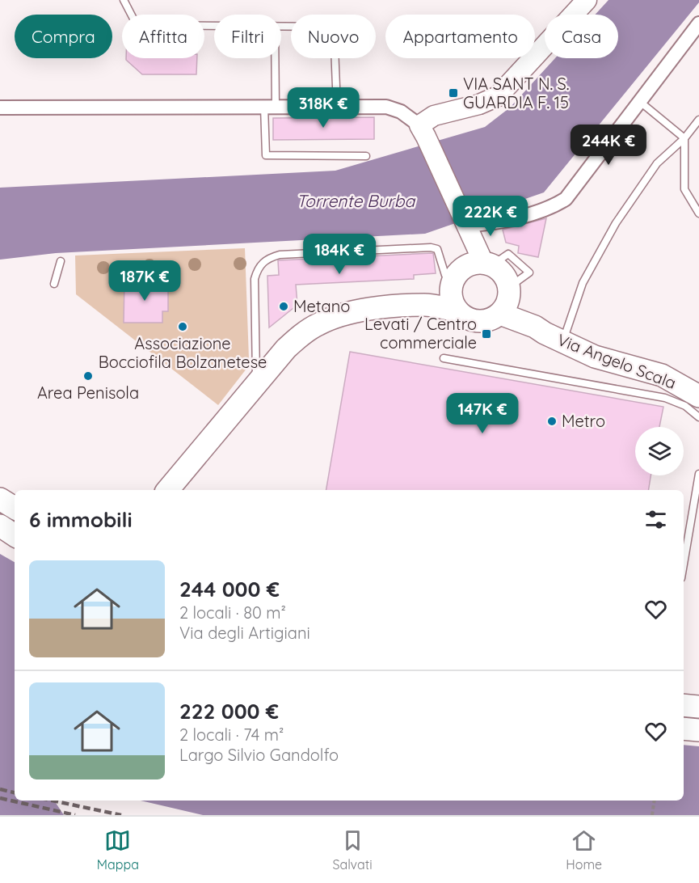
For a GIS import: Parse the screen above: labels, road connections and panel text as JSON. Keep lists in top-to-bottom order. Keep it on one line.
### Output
{"streets":{"main road":["Via Angelo Scala"]},"water":["Torrente Burba"],"places":{"transit":["VIA SANT N. S. GUARDIA F. 15","Levati / Centro commerciale"],"other":["Metano","Associazione Bocciofila Bolzanetese","Area Penisola","Metro"]},"page":{"chip":["Compra","Affitta","Filtri","Nuovo","Appartamento","Casa"],"price":["318K €","244K €","222K €","184K €","187K €","147K €"],"heading":"6 immobili","list":[{"name":"244 000 €","note":"2 locali · 80 m² · Via degli Artigiani"},{"name":"222 000 €","note":"2 locali · 74 m² · Largo Silvio Gandolfo"}],"tabs":["Mappa","Salvati","Home"]}}
